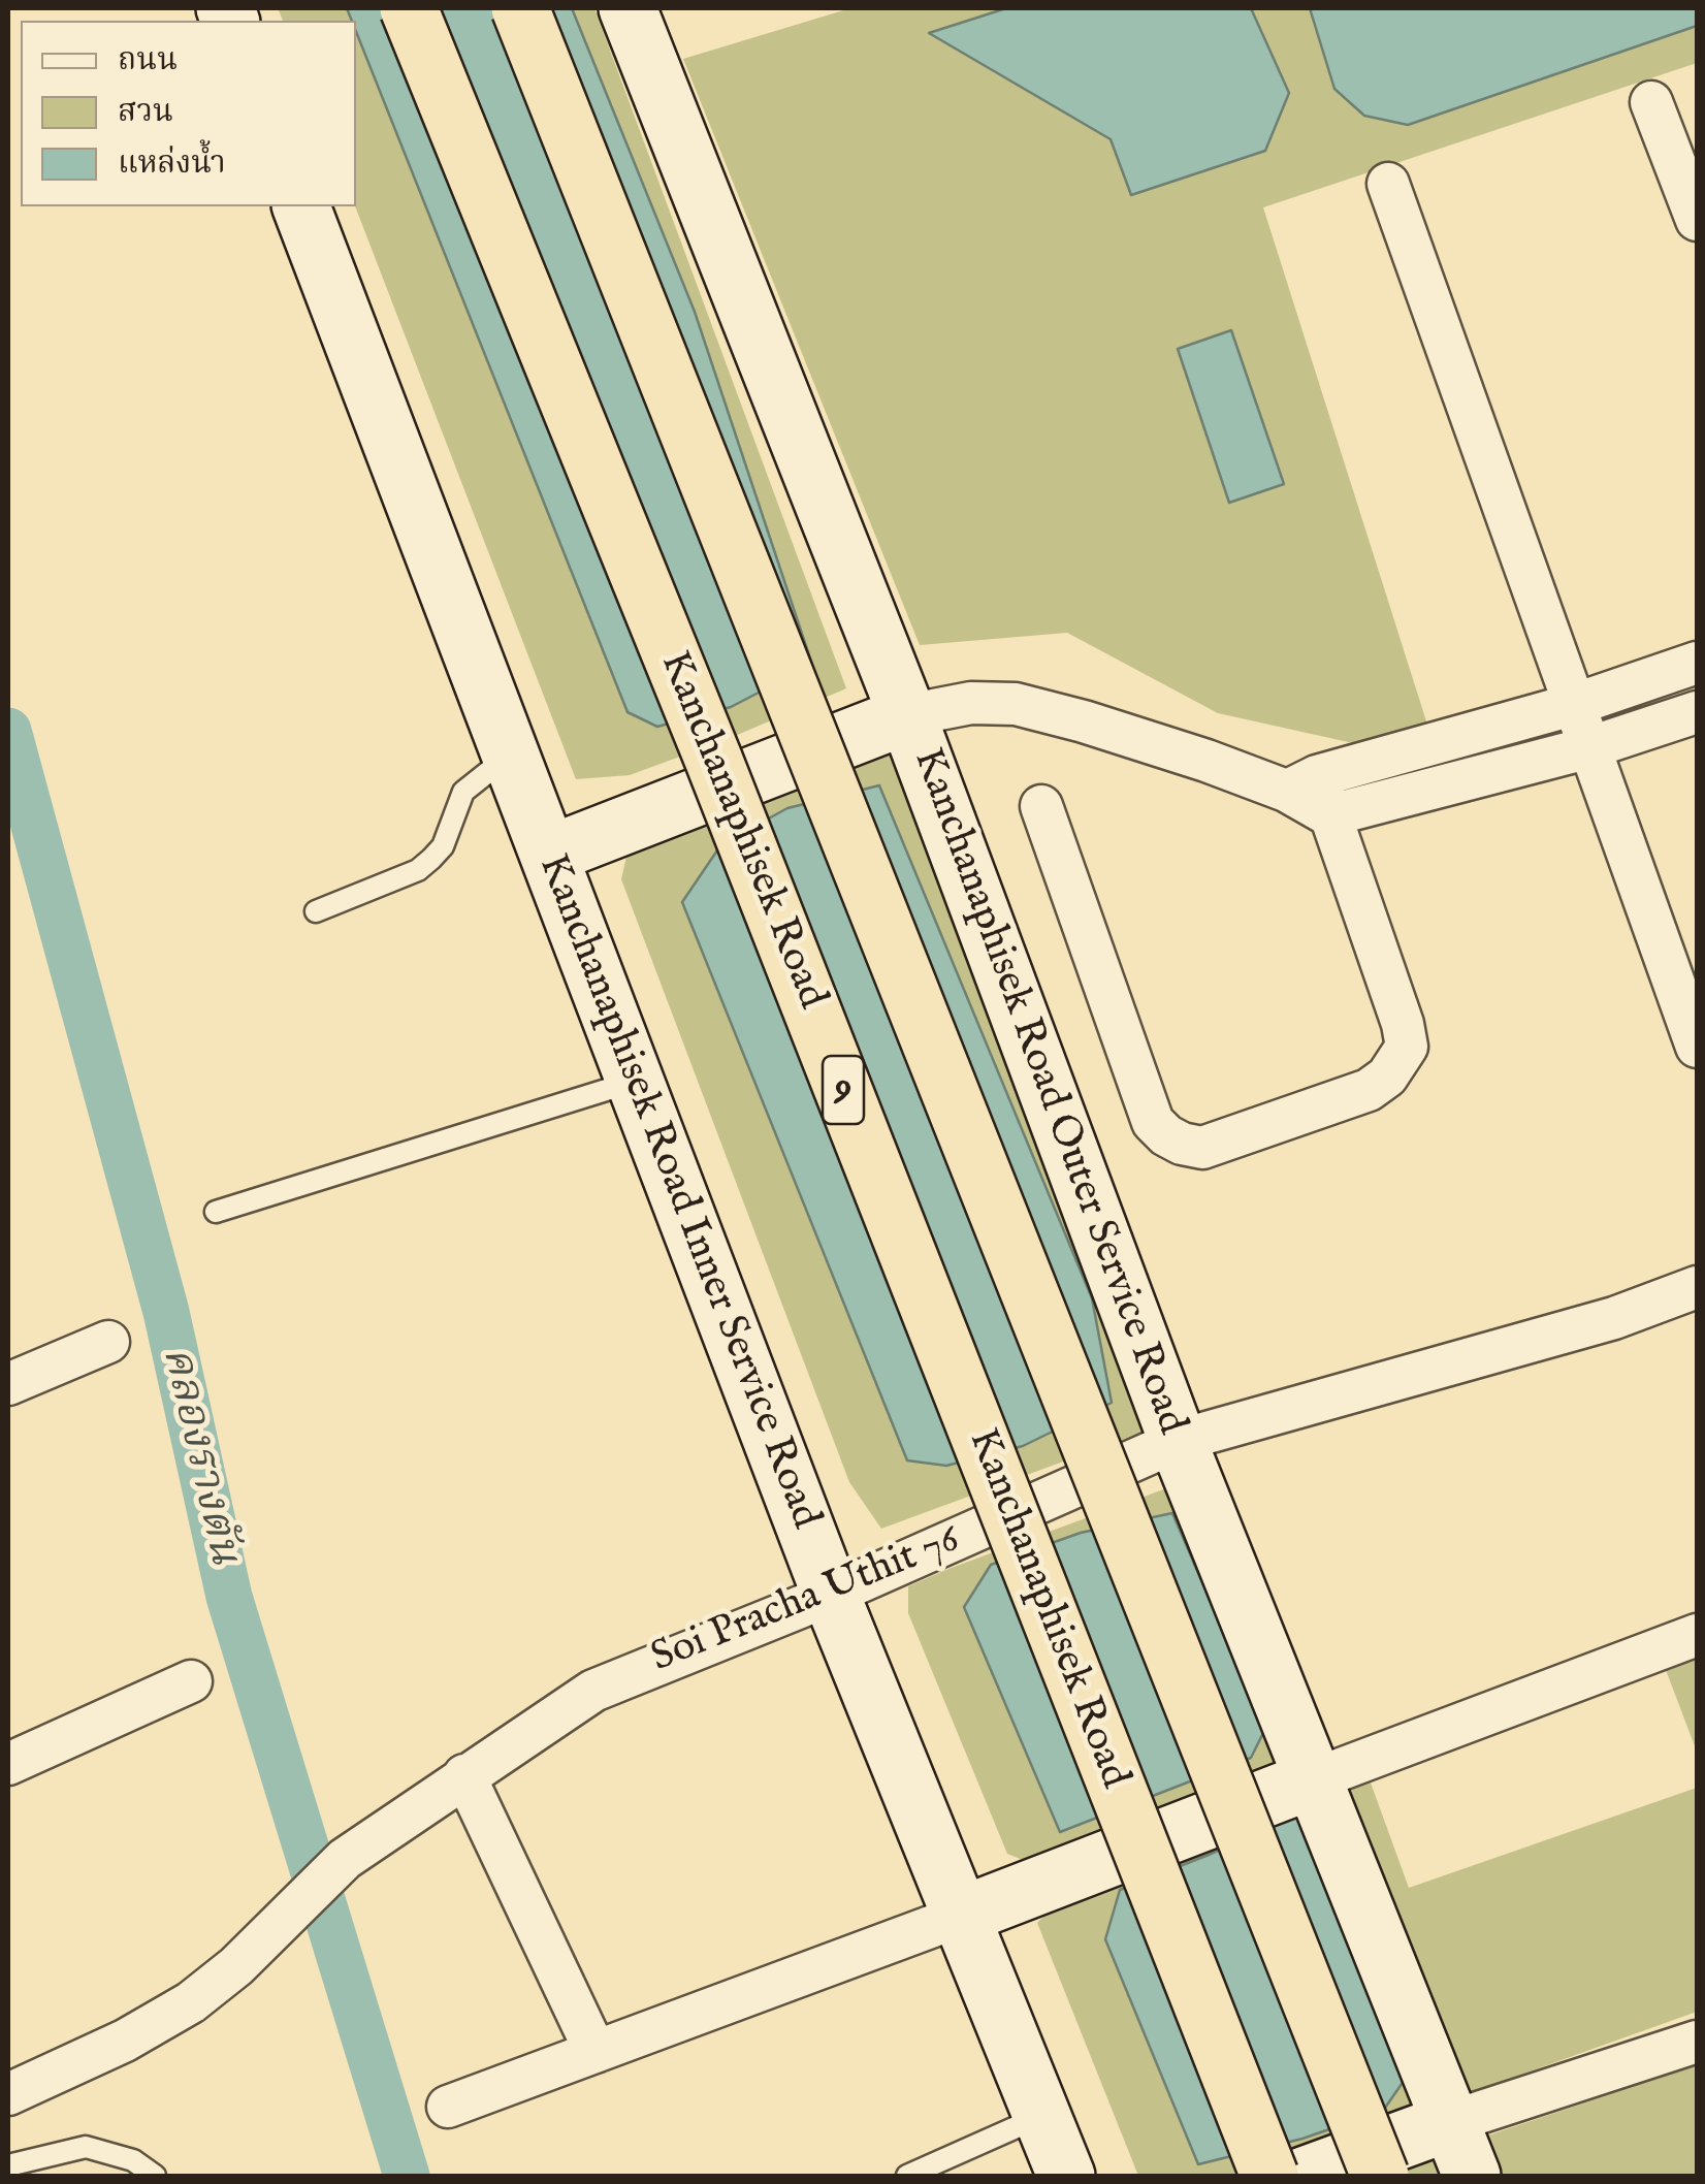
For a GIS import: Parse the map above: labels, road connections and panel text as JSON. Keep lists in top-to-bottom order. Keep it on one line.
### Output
{"streets":{"highway":["Kanchanaphisek Road","9"],"main road":["Kanchanaphisek Road Outer Service Road","Kanchanaphisek Road Inner Service Road"],"street":["Soi Pracha Uthit 76"]},"crossings":[["Kanchanaphisek Road Outer Service Road","Soi Pracha Uthit 76"],["Kanchanaphisek Road Inner Service Road","Soi Pracha Uthit 76"]],"water":["คลองรางตัน"],"legend":["ถนน","สวน","แหล่งน้ำ"]}
